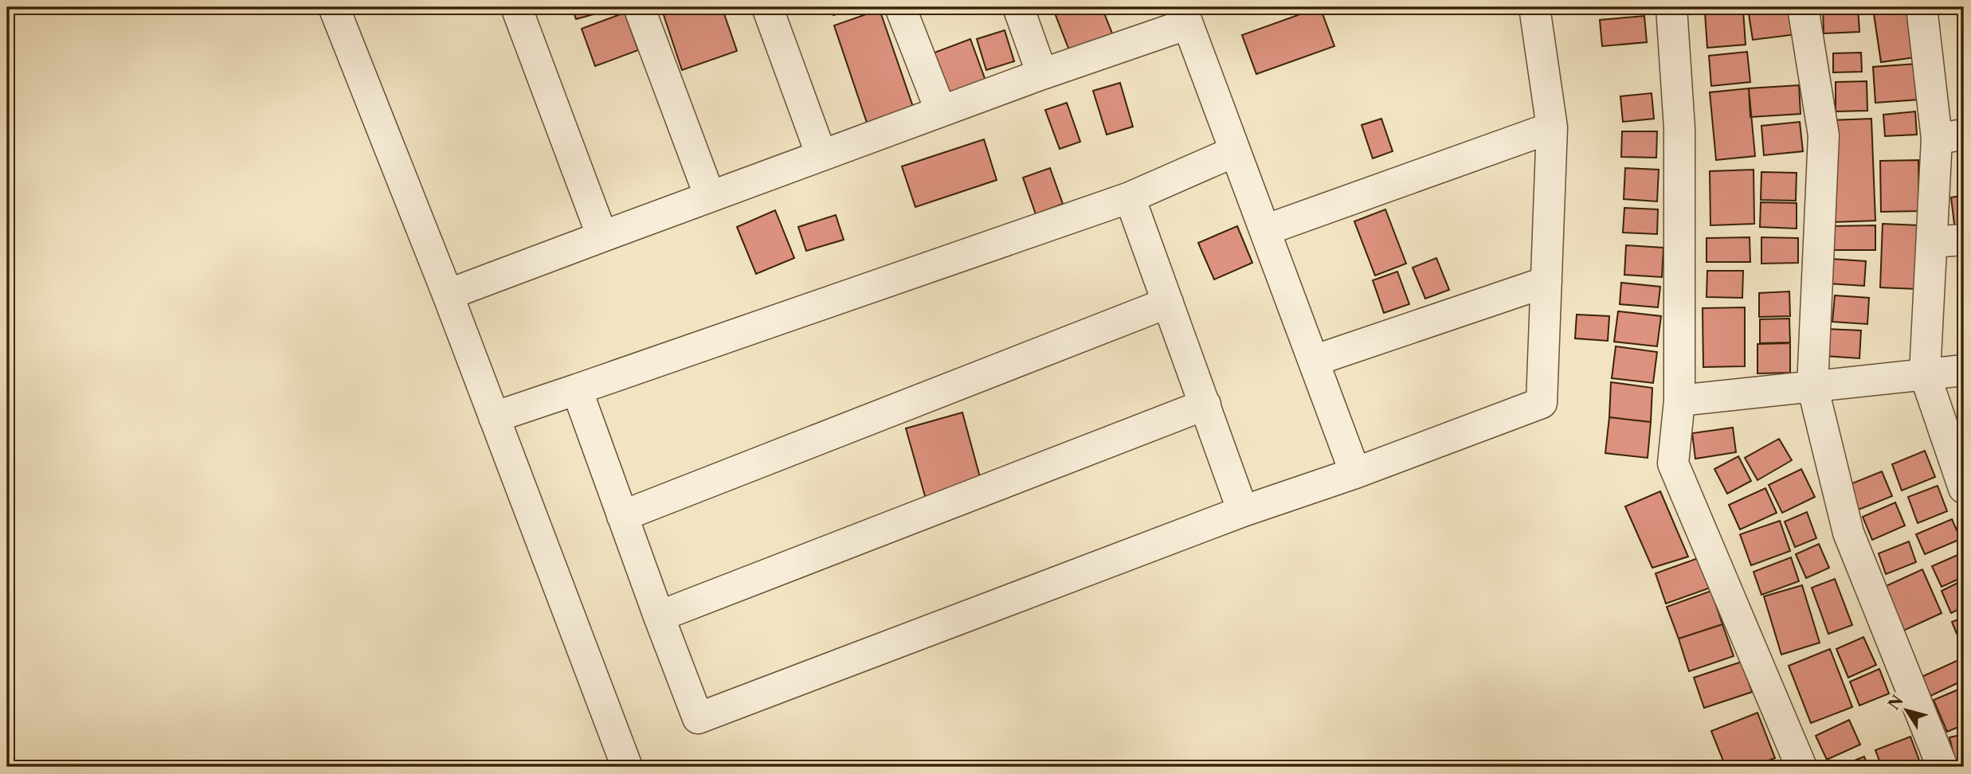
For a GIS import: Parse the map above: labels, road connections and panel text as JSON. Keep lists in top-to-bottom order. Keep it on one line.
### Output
{"north":"top left"}
